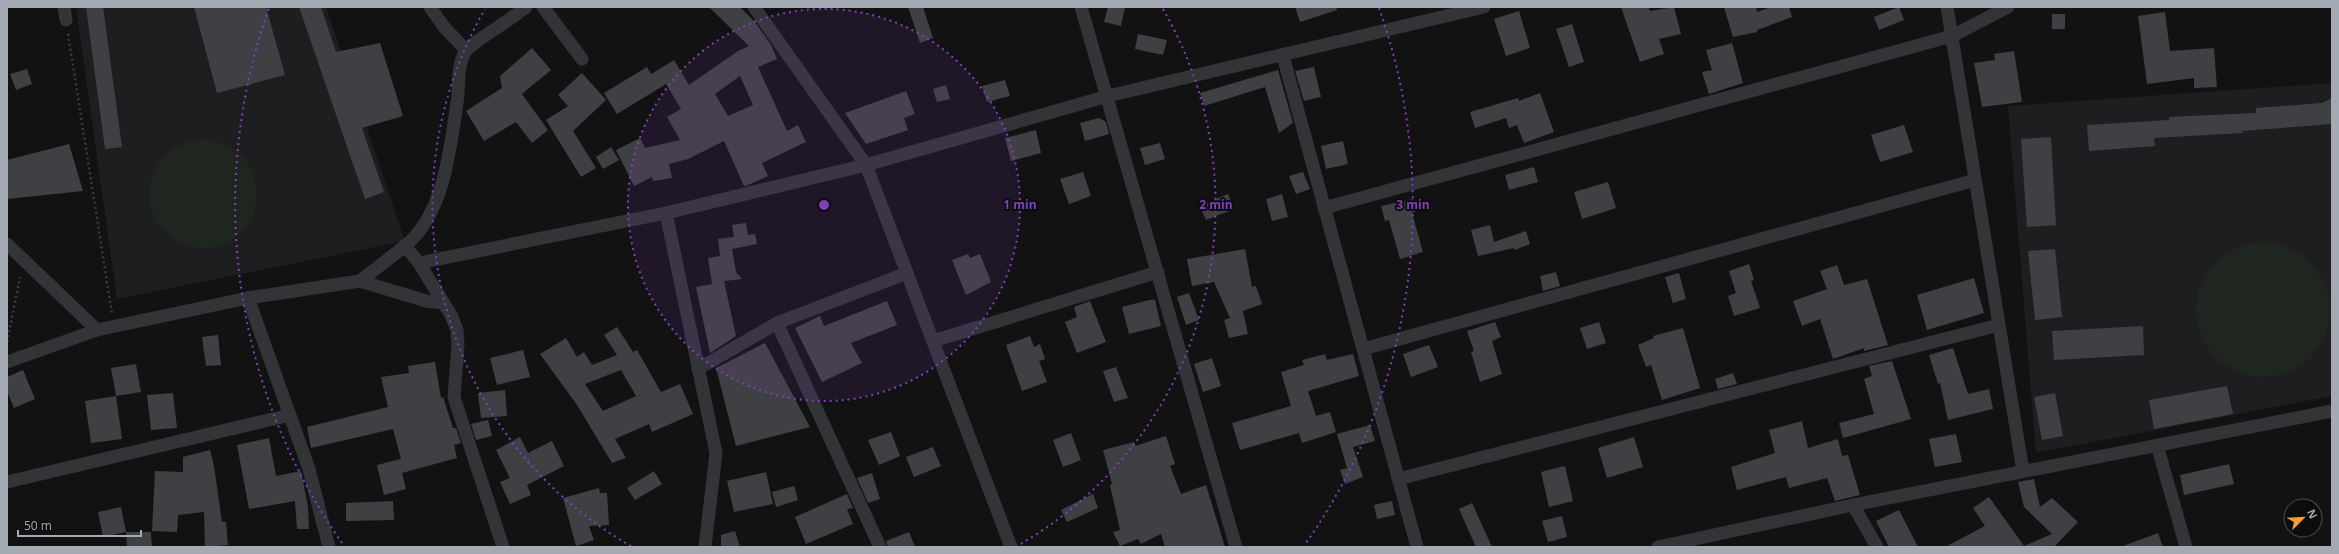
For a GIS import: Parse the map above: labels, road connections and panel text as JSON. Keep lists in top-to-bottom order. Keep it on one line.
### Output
{"scale_bar":"50 m","north":"top right","rings":["1 min","2 min","3 min"]}
